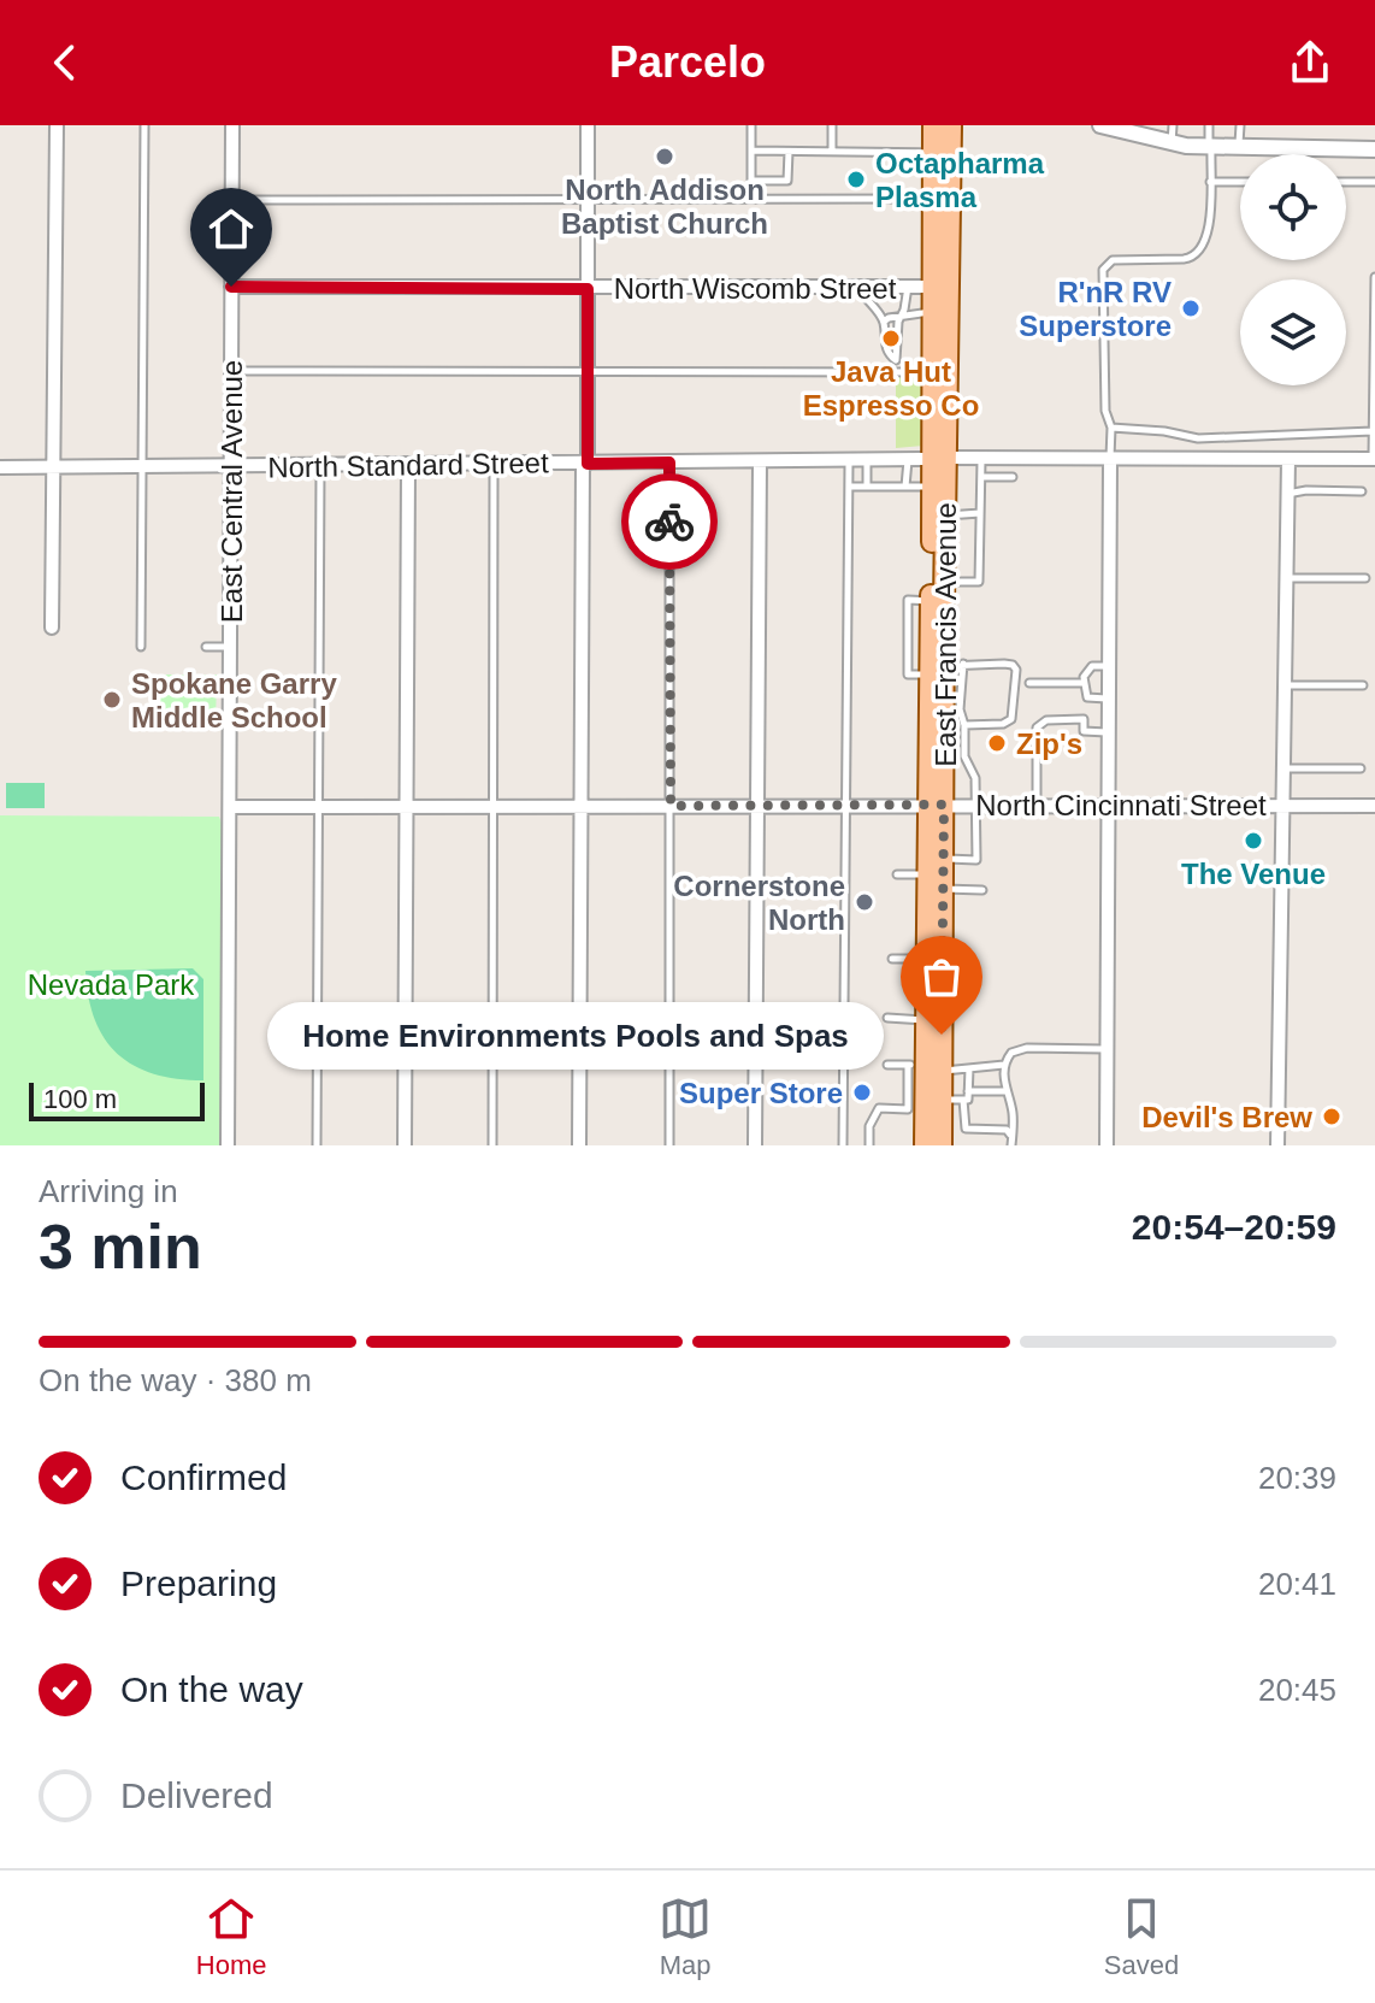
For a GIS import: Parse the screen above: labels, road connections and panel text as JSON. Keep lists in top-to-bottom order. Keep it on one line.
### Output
{"streets":{"main road":["East Francis Avenue"],"street":["North Wiscomb Street","North Standard Street","East Central Avenue","North Cincinnati Street"]},"crossings":[["North Wiscomb Street","East Central Avenue"],["North Wiscomb Street","East Francis Avenue"],["North Standard Street","East Central Avenue"],["North Standard Street","East Francis Avenue"],["East Central Avenue","North Cincinnati Street"],["East Francis Avenue","North Cincinnati Street"]],"parks":["Nevada Park"],"places":["North Addison Baptist Church","Octapharma Plasma","R'nR RV Superstore","Java Hut Espresso Co","Spokane Garry Middle School","Zip's","The Venue","Cornerstone North","Home Environments Pools and Spas","Super Store","Devil's Brew"],"scale_bar":"100 m","page":{"header":"Parcelo","bubble":"Home Environments Pools and Spas","scale":"100 m","heading":["3 min","Arriving in","20:54–20:59"],"bar":"On the way · 380 m","list":[["Confirmed","20:39"],["Preparing","20:41"],["On the way","20:45"],"Delivered"],"tabs":["Home","Map","Saved"]}}
